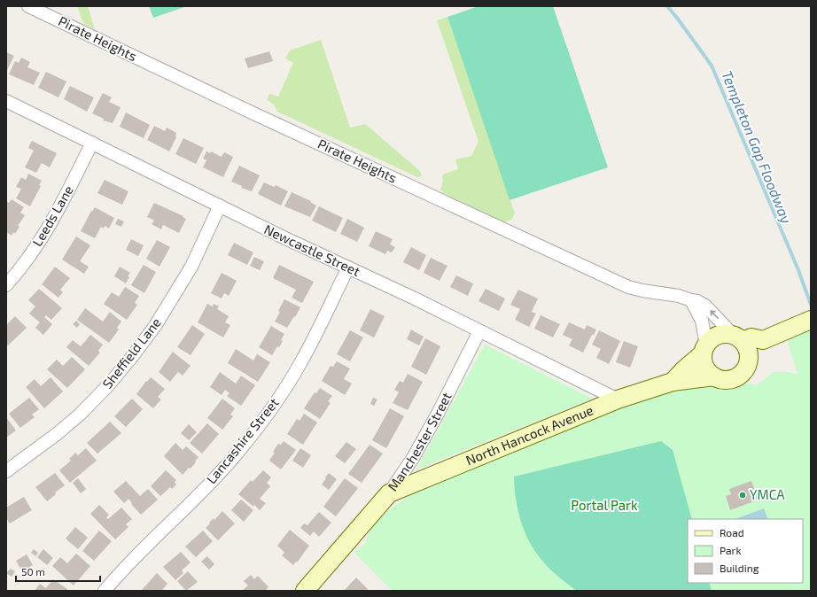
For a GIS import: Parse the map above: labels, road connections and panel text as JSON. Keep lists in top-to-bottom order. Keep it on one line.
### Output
{"streets":{"street":["Pirate Heights","Leeds Lane","Newcastle Street","Sheffield Lane","North Hancock Avenue","Lancashire Street","Manchester Street"]},"crossings":[["Pirate Heights","North Hancock Avenue"],["Leeds Lane","Newcastle Street"],["Newcastle Street","Sheffield Lane"],["Newcastle Street","North Hancock Avenue"],["Newcastle Street","Lancashire Street"],["Newcastle Street","Manchester Street"],["North Hancock Avenue","Manchester Street"]],"water":["Templeton Gap Floodway"],"parks":["Portal Park"],"places":["YMCA"],"legend":["Road","Park","Building"],"scale_bar":"50 m"}
